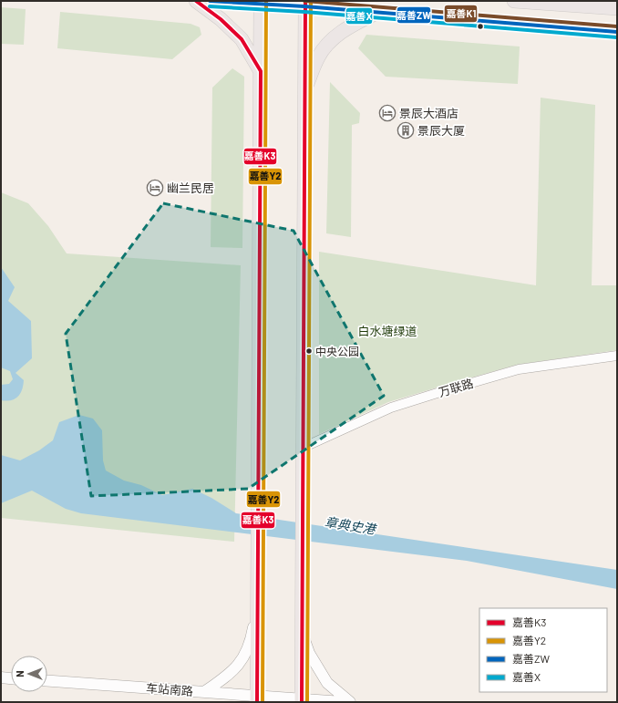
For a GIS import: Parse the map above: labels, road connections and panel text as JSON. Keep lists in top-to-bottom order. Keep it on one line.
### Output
{"streets":{"street":["万联路","车站南路"]},"water":["章典史港"],"parks":["白水塘绿道"],"places":{"hotel":["景辰大酒店","幽兰民居"],"building":["景辰大厦"],"other":["中央公园"]},"lines":["transit line 嘉善K3","transit line 嘉善Y2","transit line 嘉善ZW","transit line 嘉善K1","transit line 嘉善X"],"legend":["嘉善K3","嘉善Y2","嘉善ZW","嘉善X"],"north":"left"}
